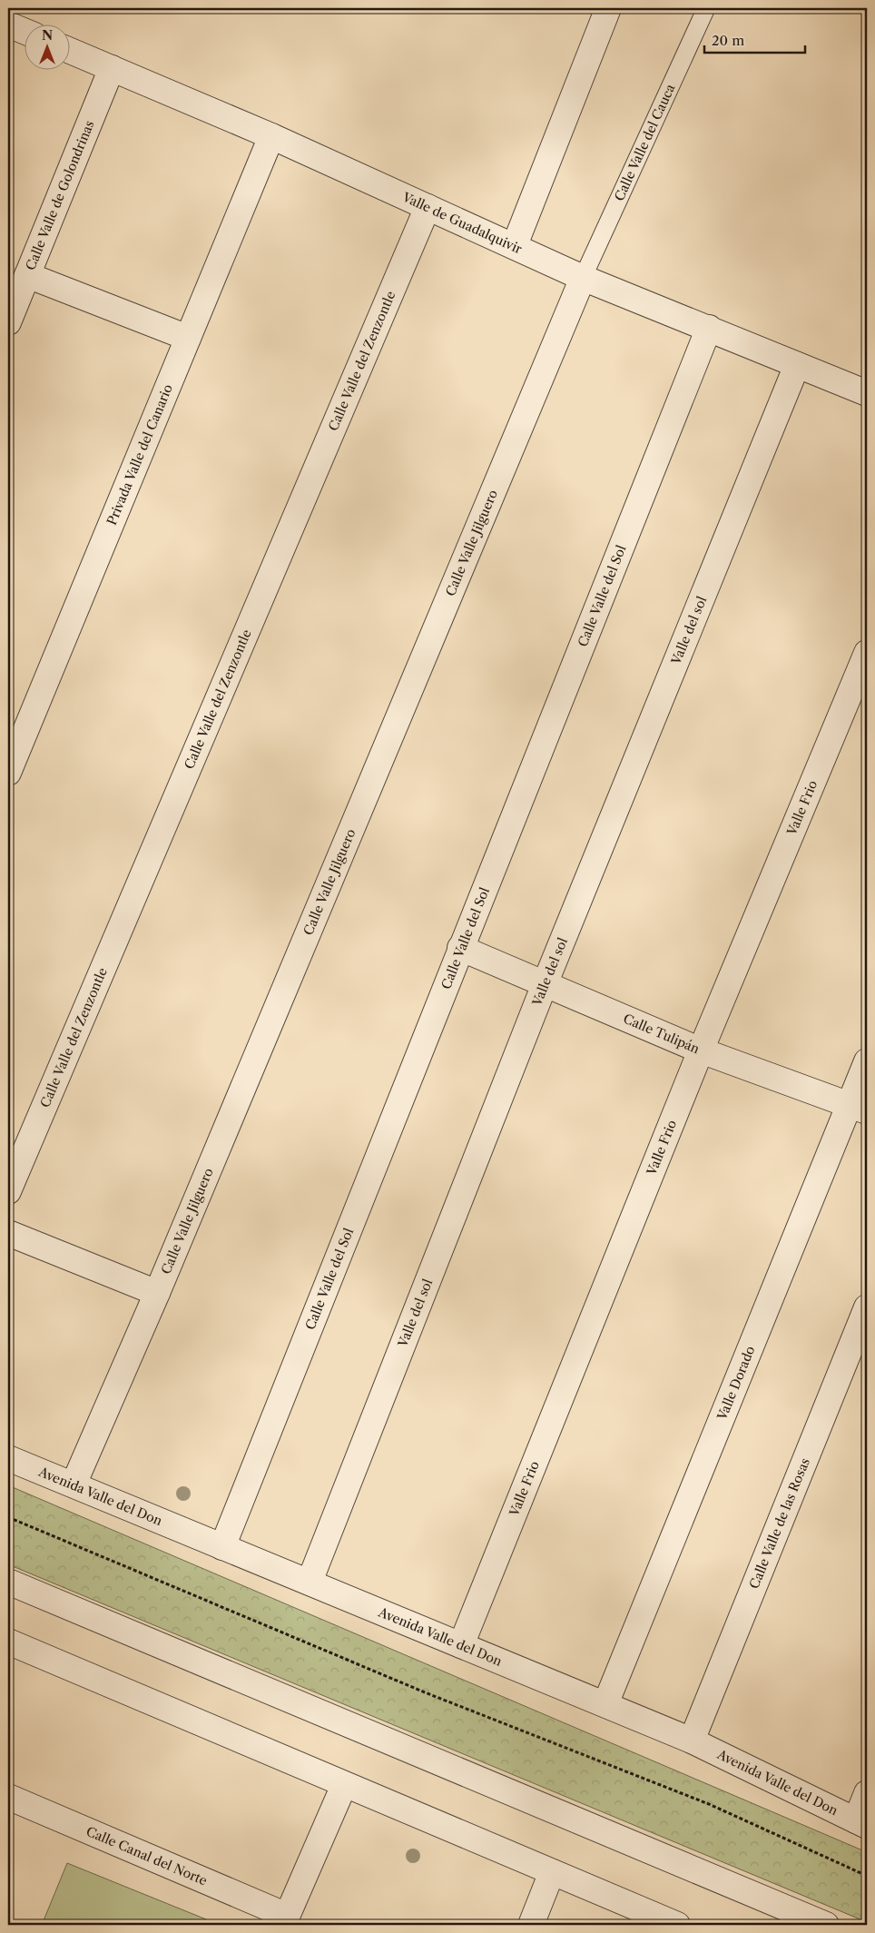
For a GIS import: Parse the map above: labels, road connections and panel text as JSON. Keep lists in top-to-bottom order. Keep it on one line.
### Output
{"streets":{"street":["Calle Valle de Golondrinas","Valle de Guadalquivir","Calle Valle del Zenzontle","Privada Valle del Canario","Calle Valle Jilguero","Calle Valle del Sol","Valle del sol","Valle Frio","Calle Tulipán","Valle Dorado","Avenida Valle del Don","Calle Valle de las Rosas","Calle Canal del Norte"],"lane":["Calle Valle del Cauca"]},"crossings":[["Calle Valle del Cauca","Valle de Guadalquivir"],["Calle Valle del Cauca","Calle Valle Jilguero"],["Calle Valle de Golondrinas","Valle de Guadalquivir"],["Valle de Guadalquivir","Calle Valle del Zenzontle"],["Valle de Guadalquivir","Privada Valle del Canario"],["Valle de Guadalquivir","Calle Valle Jilguero"],["Valle de Guadalquivir","Calle Valle del Sol"],["Valle de Guadalquivir","Valle del sol"],["Calle Valle Jilguero","Avenida Valle del Don"],["Calle Valle del Sol","Calle Tulipán"],["Calle Valle del Sol","Avenida Valle del Don"],["Valle del sol","Calle Tulipán"],["Valle del sol","Avenida Valle del Don"],["Valle Frio","Calle Tulipán"],["Valle Frio","Avenida Valle del Don"],["Calle Tulipán","Valle Dorado"],["Valle Dorado","Avenida Valle del Don"],["Avenida Valle del Don","Calle Valle de las Rosas"]],"scale_bar":"20 m","north":"top"}
